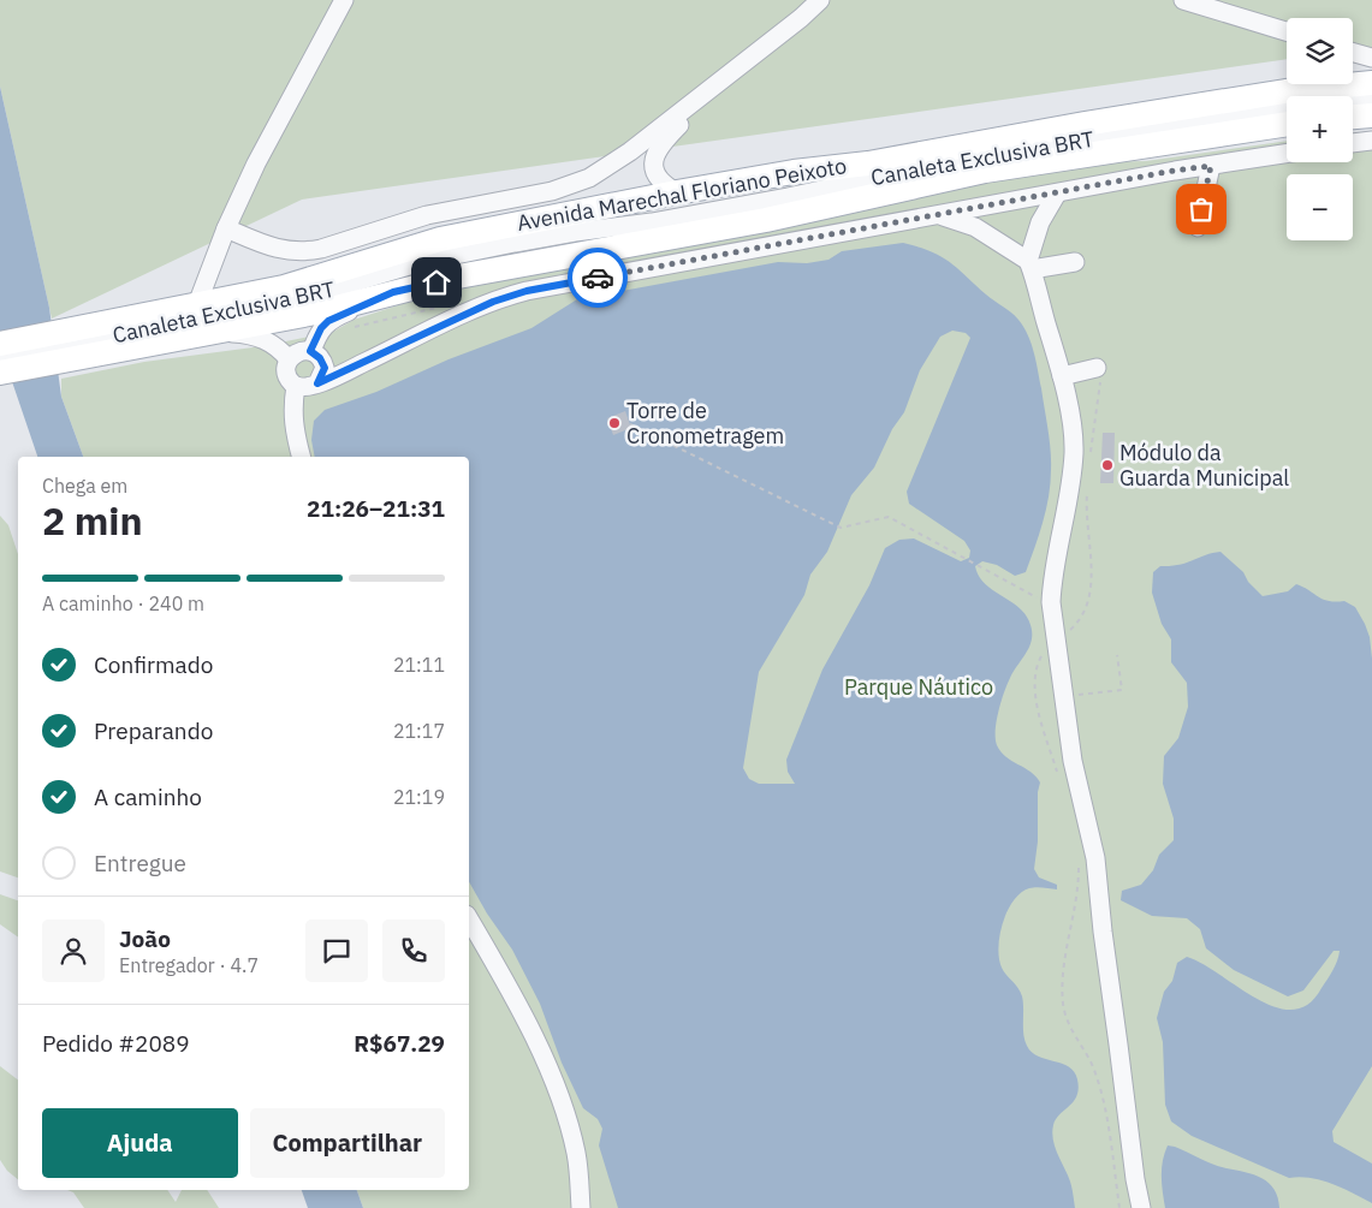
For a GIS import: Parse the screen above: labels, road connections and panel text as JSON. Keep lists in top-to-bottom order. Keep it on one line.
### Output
{"streets":{"main road":["Avenida Marechal Floriano Peixoto"],"street":["Canaleta Exclusiva BRT"]},"crossings":[["Canaleta Exclusiva BRT","Avenida Marechal Floriano Peixoto"]],"parks":["Parque Náutico"],"places":["Torre de Cronometragem","Módulo da Guarda Municipal"],"page":{"map_buttons":["+","−"],"heading":["2 min","Chega em","21:26–21:31"],"panel":["João","Entregador · 4.7","Pedido #2089","R$67.29"],"bar":"A caminho · 240 m","list":[["Confirmado","21:11"],["Preparando","21:17"],["A caminho","21:19"],"Entregue"],"buttons":["Ajuda","Compartilhar"]}}
